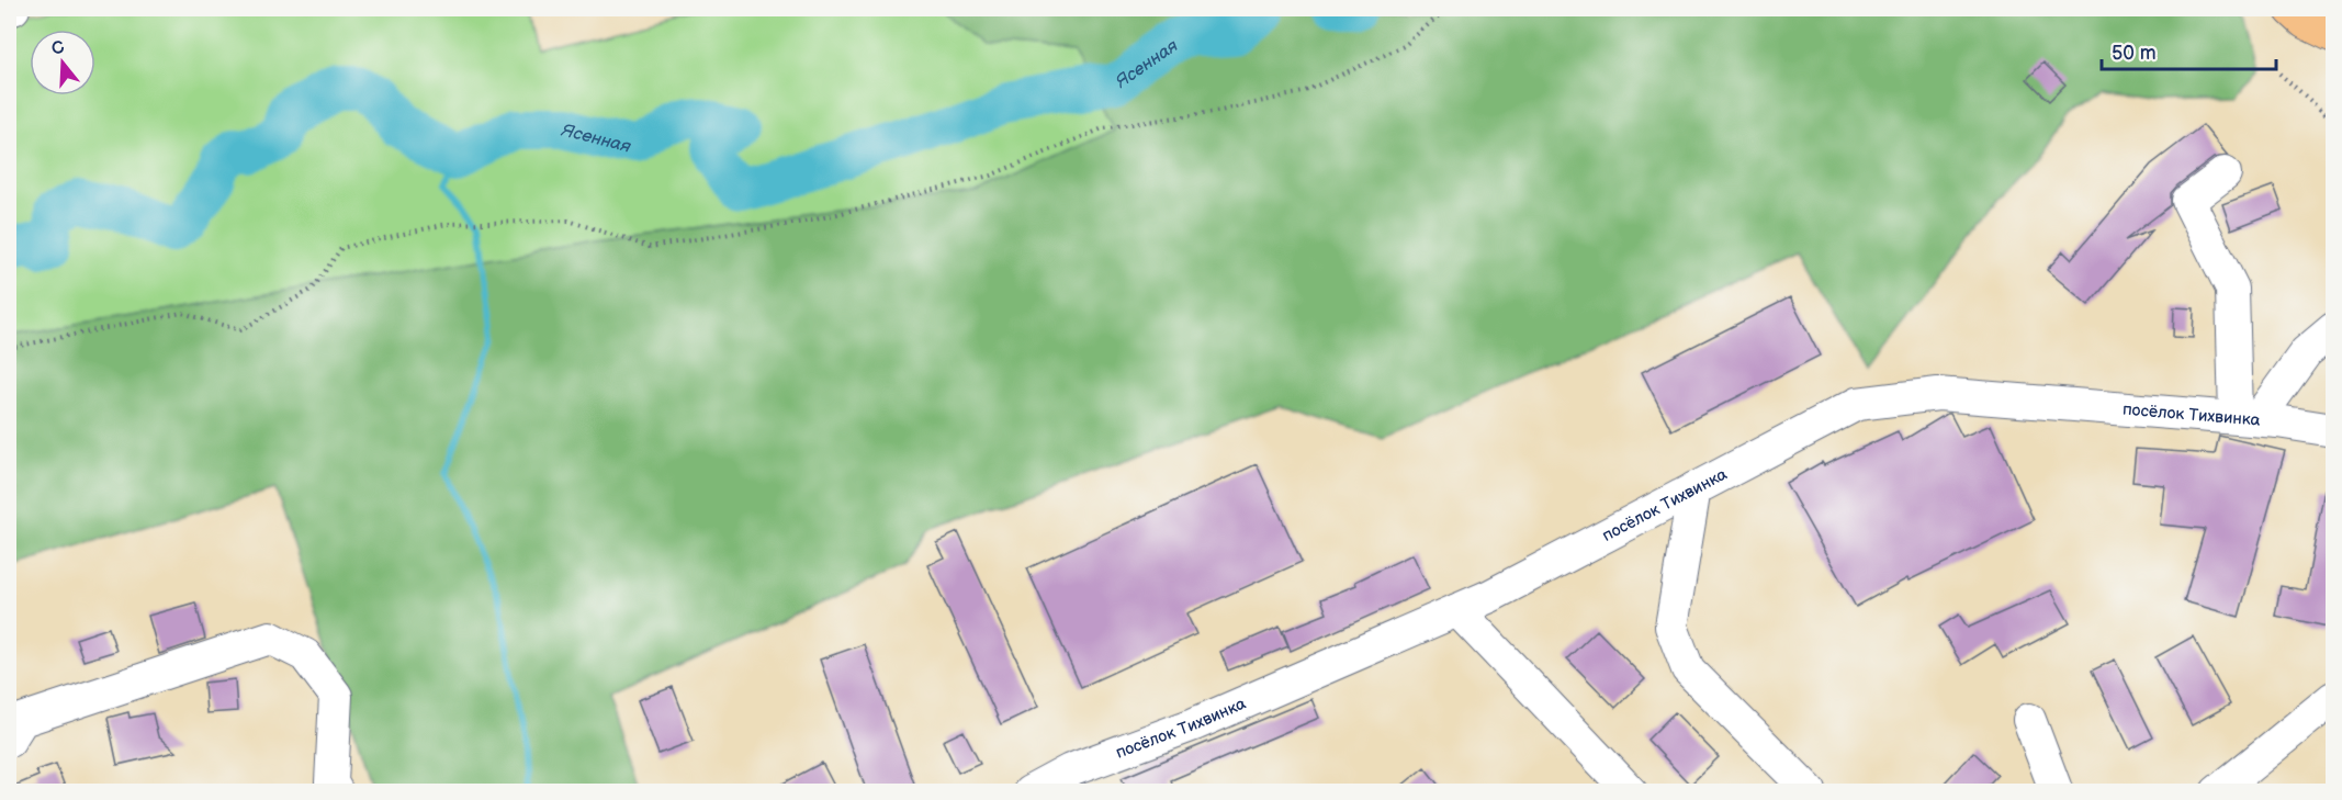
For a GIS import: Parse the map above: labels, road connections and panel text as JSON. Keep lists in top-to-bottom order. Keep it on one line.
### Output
{"streets":{"street":["посёлок Тихвинка"]},"water":["Ясенная"],"scale_bar":"50 m","north":"top"}
